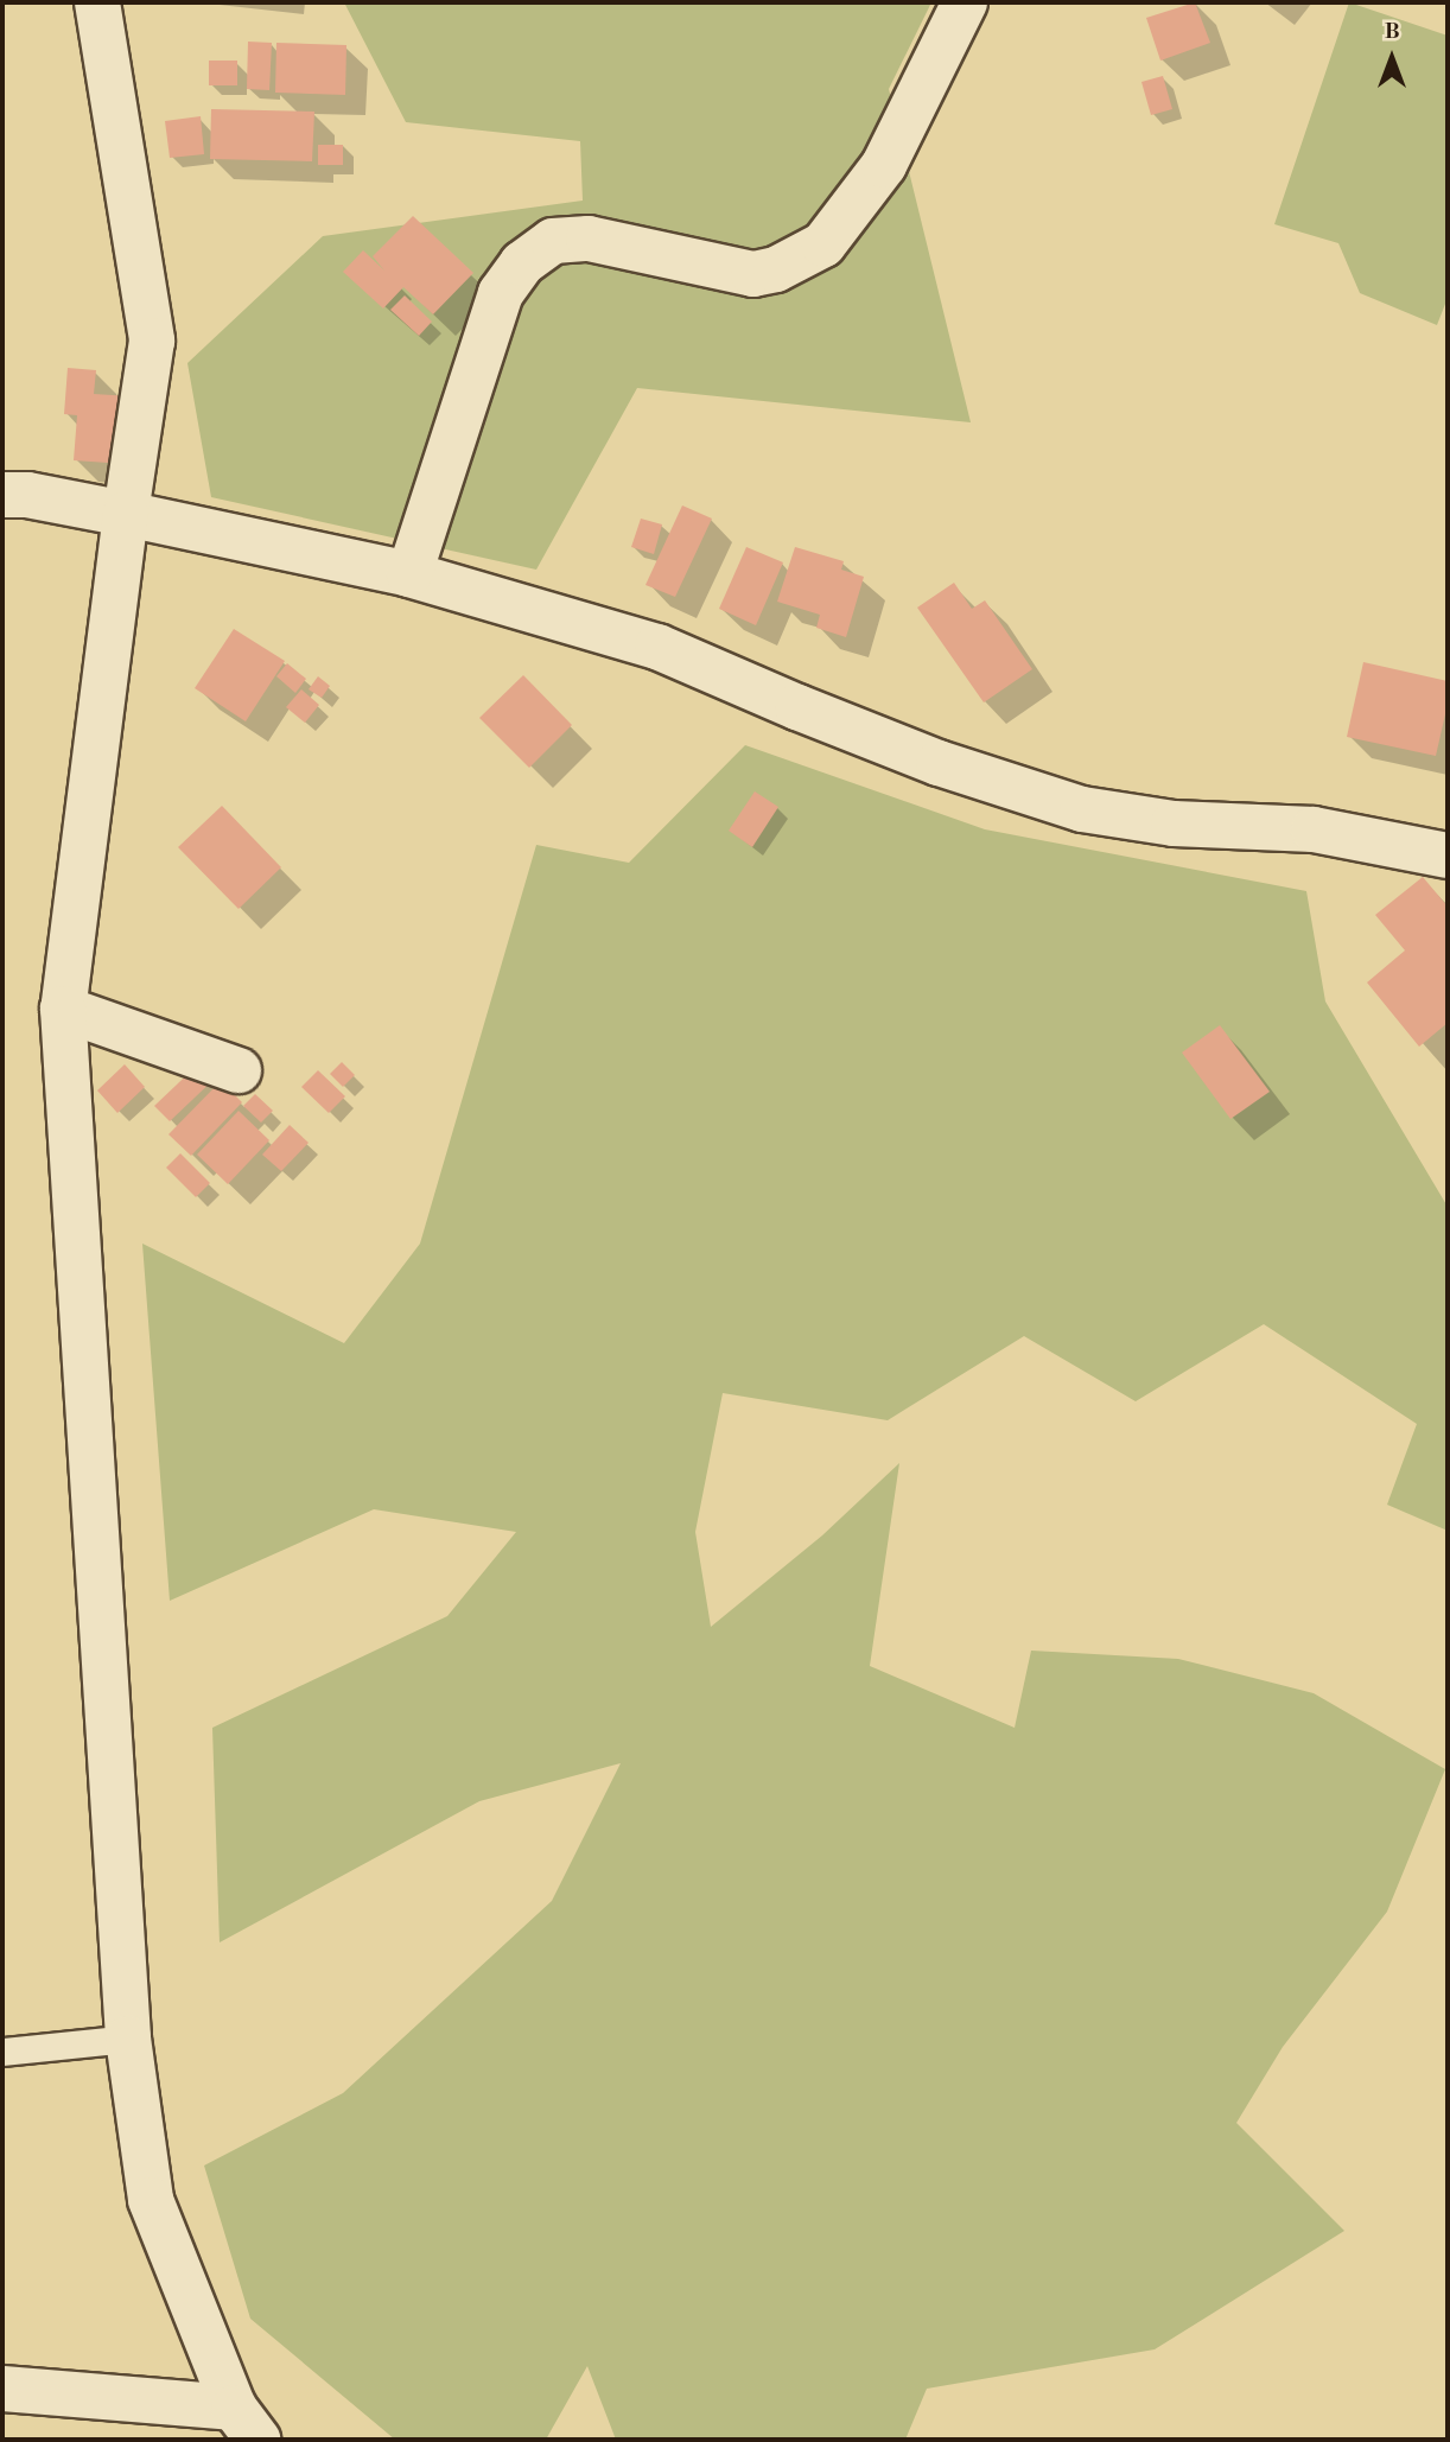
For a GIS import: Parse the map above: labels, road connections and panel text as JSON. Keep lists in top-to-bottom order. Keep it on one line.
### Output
{"north":"top"}
